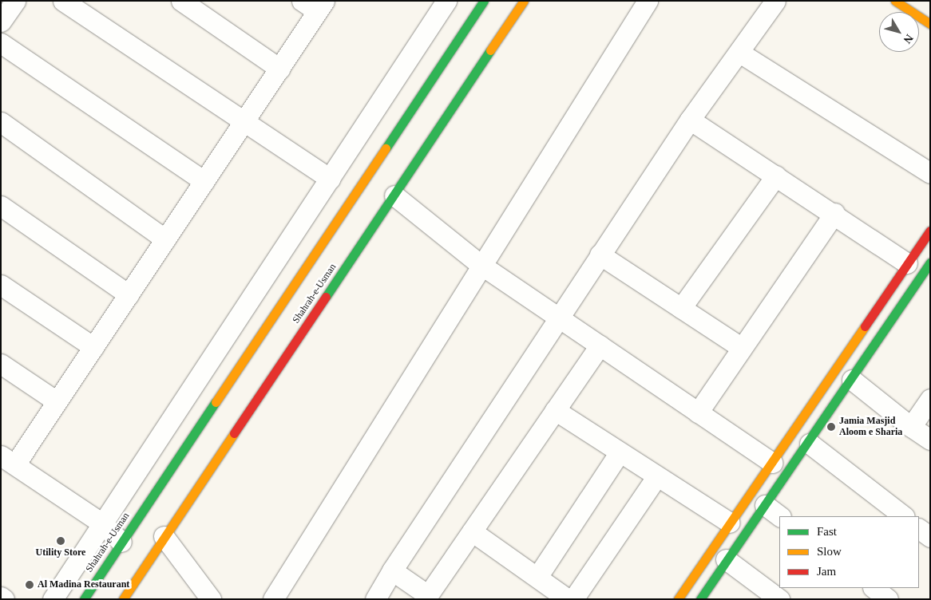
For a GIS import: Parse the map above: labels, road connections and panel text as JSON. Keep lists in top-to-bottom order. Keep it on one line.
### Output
{"streets":{"main road":["Shahrah-e-Usman"]},"places":["Jamia Masjid Aloom e Sharia","Utility Store","Al Madina Restaurant"],"legend":["Fast","Slow","Jam"],"north":"bottom right"}
